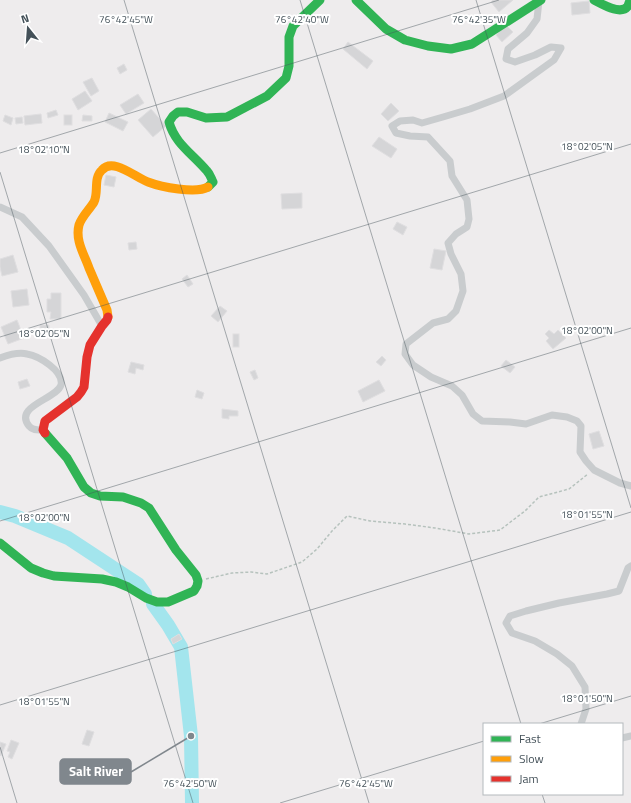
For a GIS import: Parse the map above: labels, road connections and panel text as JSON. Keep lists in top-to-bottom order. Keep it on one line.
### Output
{"places":["Salt River"],"legend":["Fast","Slow","Jam"],"north":"top","coordinates":["76°42'45\"W","76°42'40\"W","76°42'35\"W","18°02'05\"N","18°02'10\"N","18°02'00\"N","18°01'55\"N","18°01'50\"N","76°42'50\"W"]}
